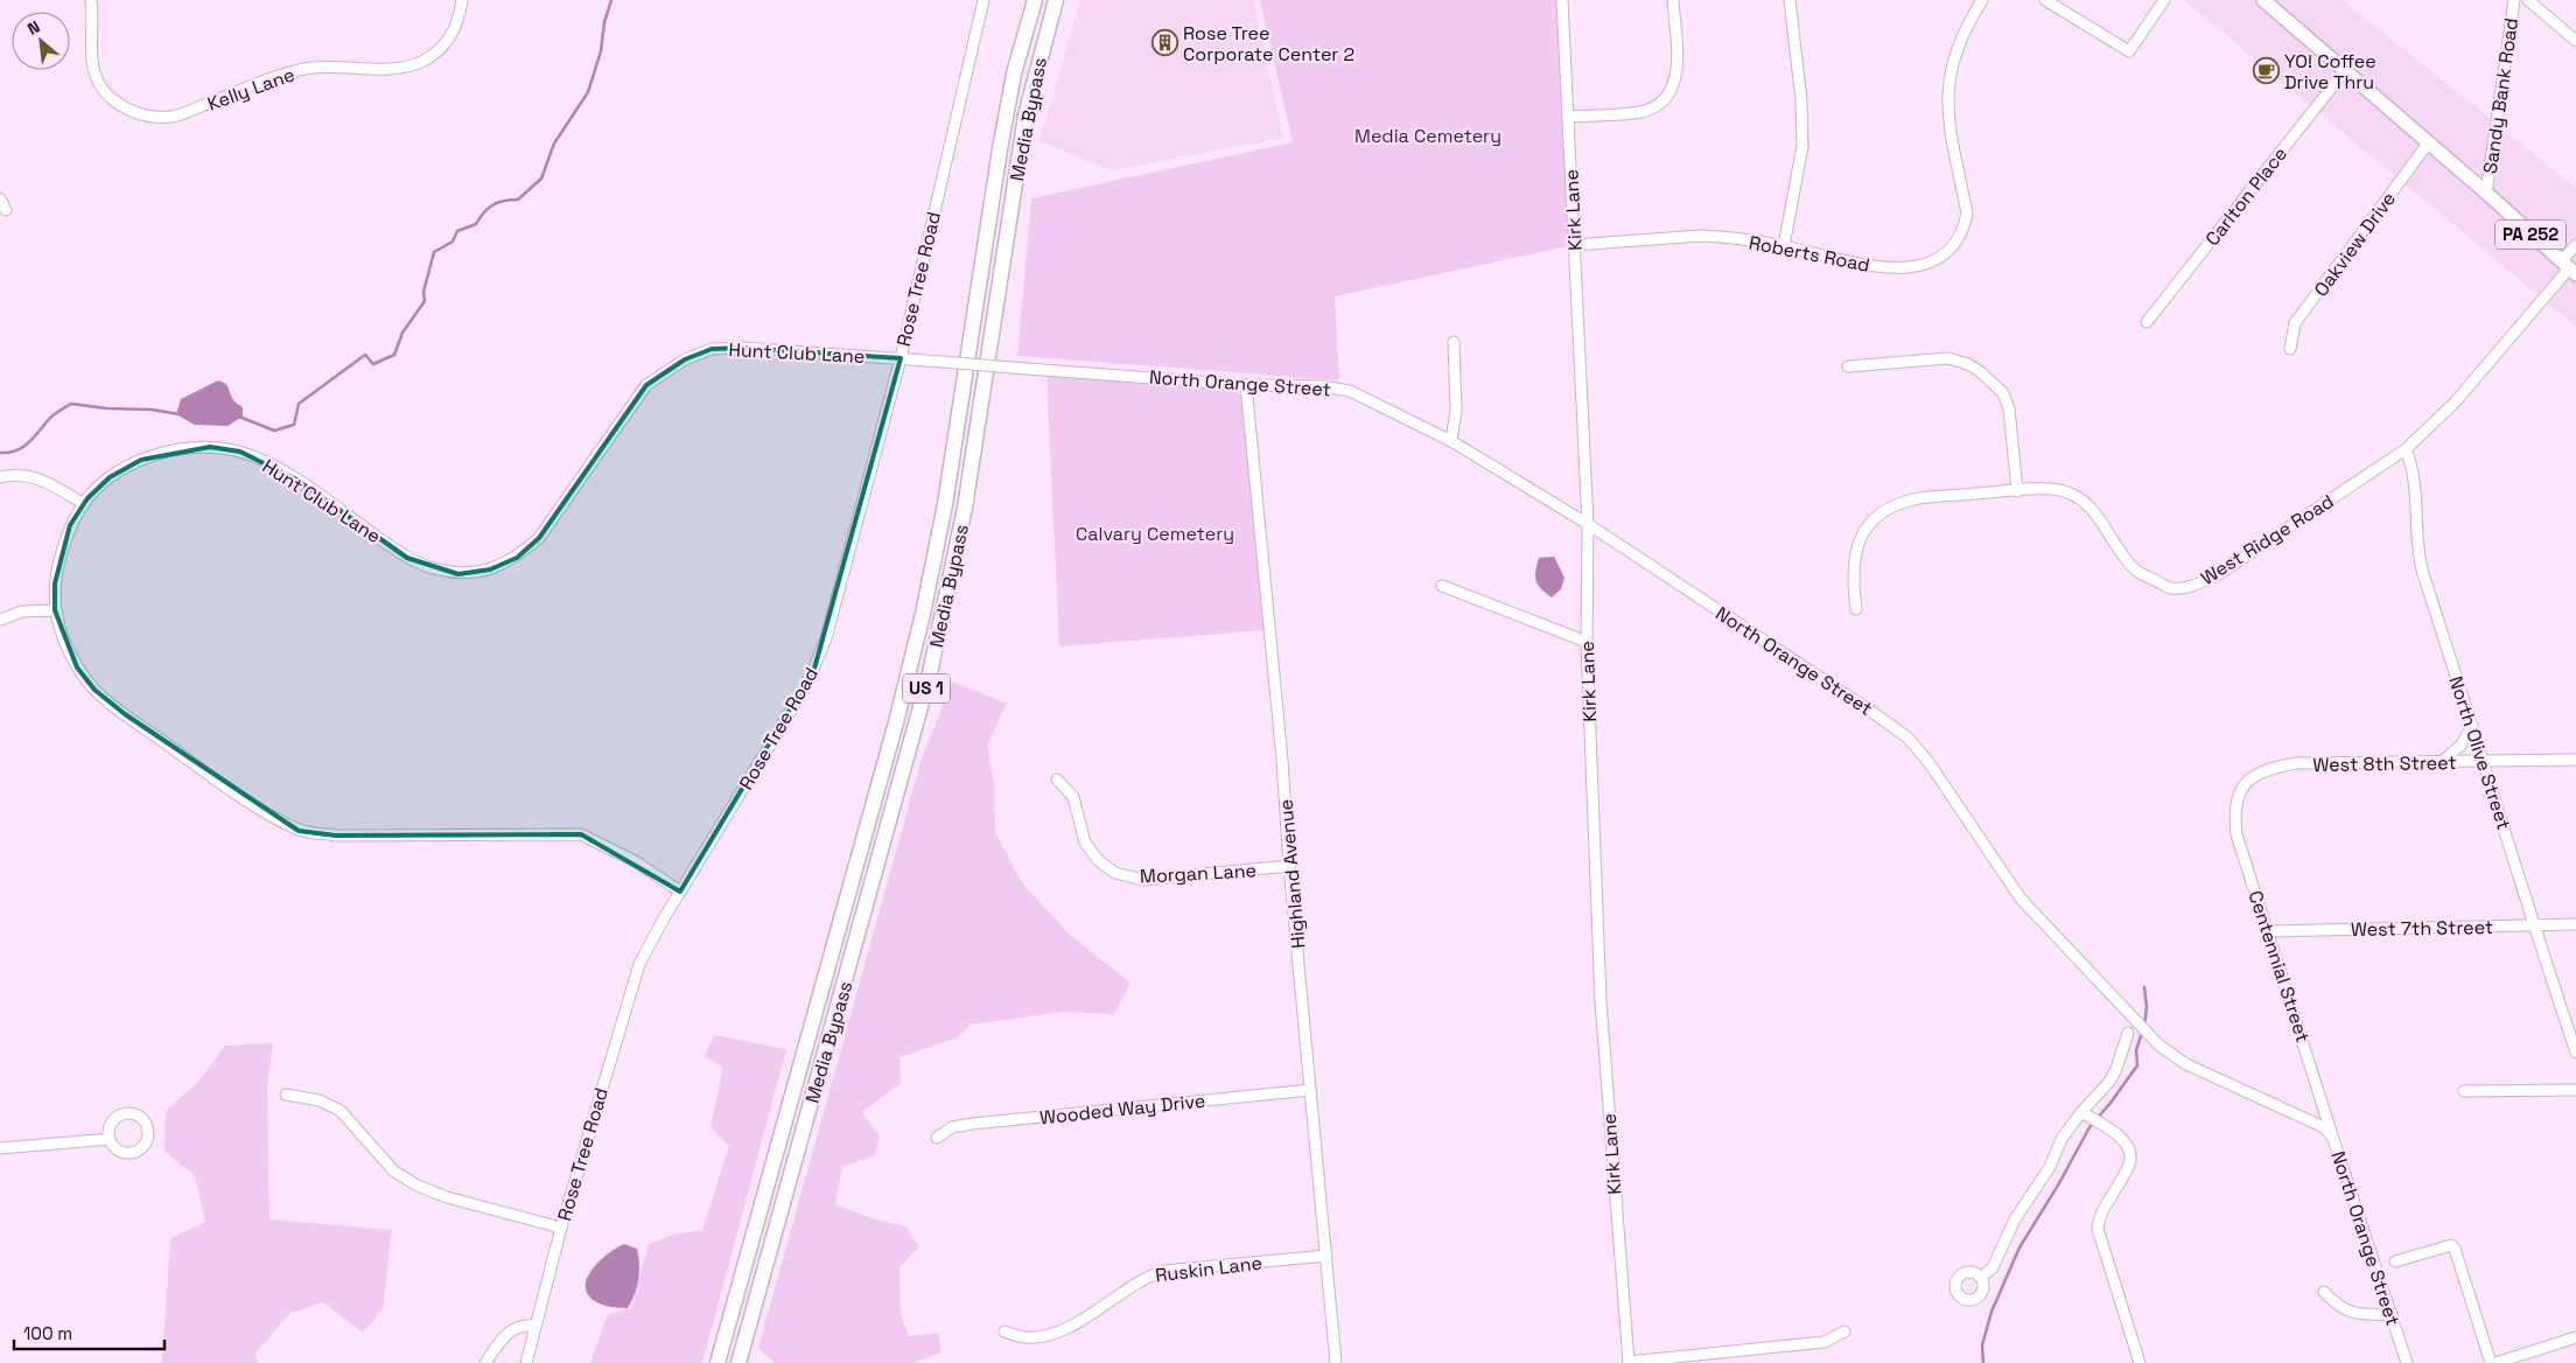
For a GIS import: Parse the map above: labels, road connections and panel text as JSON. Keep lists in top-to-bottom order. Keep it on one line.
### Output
{"streets":{"highway":["Media Bypass","US 1"],"main road":["PA 252"],"street":["Kelly Lane","Sandy Bank Road","Carlton Place","Kirk Lane","Oakview Drive","Roberts Road","Rose Tree Road","Hunt Club Lane","North Orange Street","West Ridge Road","North Olive Street","West 8th Street","Morgan Lane","Highland Avenue","West 7th Street","Centennial Street","Wooded Way Drive","Ruskin Lane"]},"crossings":[["Sandy Bank Road","PA 252"],["Carlton Place","PA 252"],["Kirk Lane","Roberts Road"],["Kirk Lane","North Orange Street"],["PA 252","Oakview Drive"],["PA 252","West Ridge Road"],["Rose Tree Road","Hunt Club Lane"],["Rose Tree Road","North Orange Street"],["Hunt Club Lane","North Orange Street"],["North Orange Street","Highland Avenue"],["North Orange Street","Centennial Street"],["West Ridge Road","North Olive Street"],["North Olive Street","West 8th Street"],["North Olive Street","West 7th Street"],["West 8th Street","Centennial Street"],["Morgan Lane","Highland Avenue"],["Highland Avenue","Wooded Way Drive"],["Highland Avenue","Ruskin Lane"],["West 7th Street","Centennial Street"]],"parks":["Media Cemetery","Calvary Cemetery"],"places":{"building":["Rose Tree Corporate Center 2"],"cafe":["YO! Coffee Drive Thru"]},"scale_bar":"100 m","north":"top left"}
